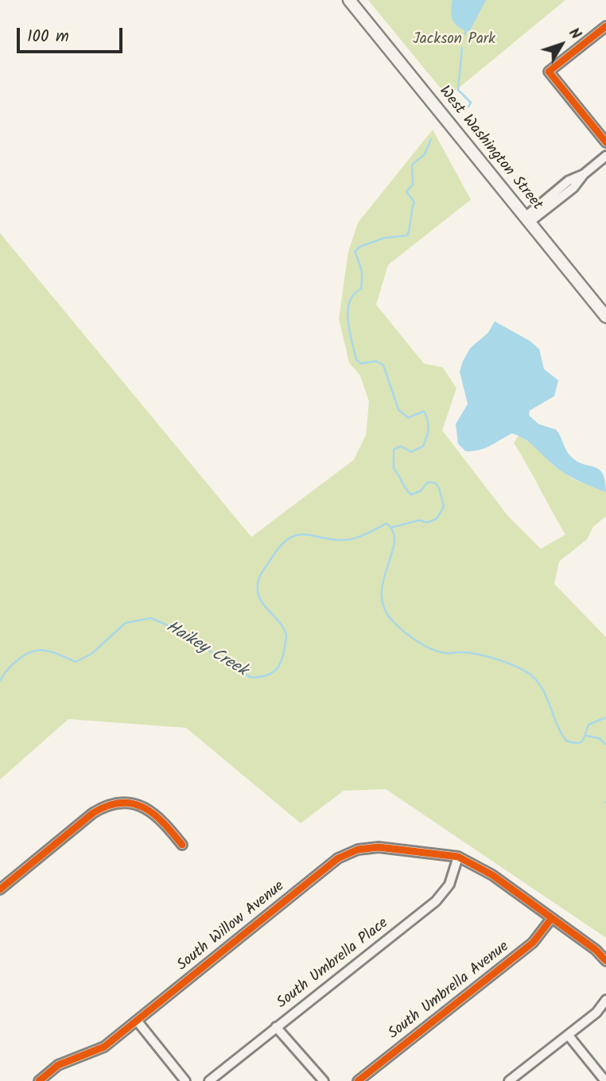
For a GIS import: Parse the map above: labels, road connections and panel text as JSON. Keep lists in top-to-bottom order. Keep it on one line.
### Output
{"streets":{"main road":["West Washington Street"],"street":["South Willow Avenue","South Umbrella Place","South Umbrella Avenue"]},"crossings":[["South Willow Avenue","South Umbrella Place"]],"water":["Haikey Creek"],"parks":["Jackson Park"],"scale_bar":"100 m","north":"top right"}
